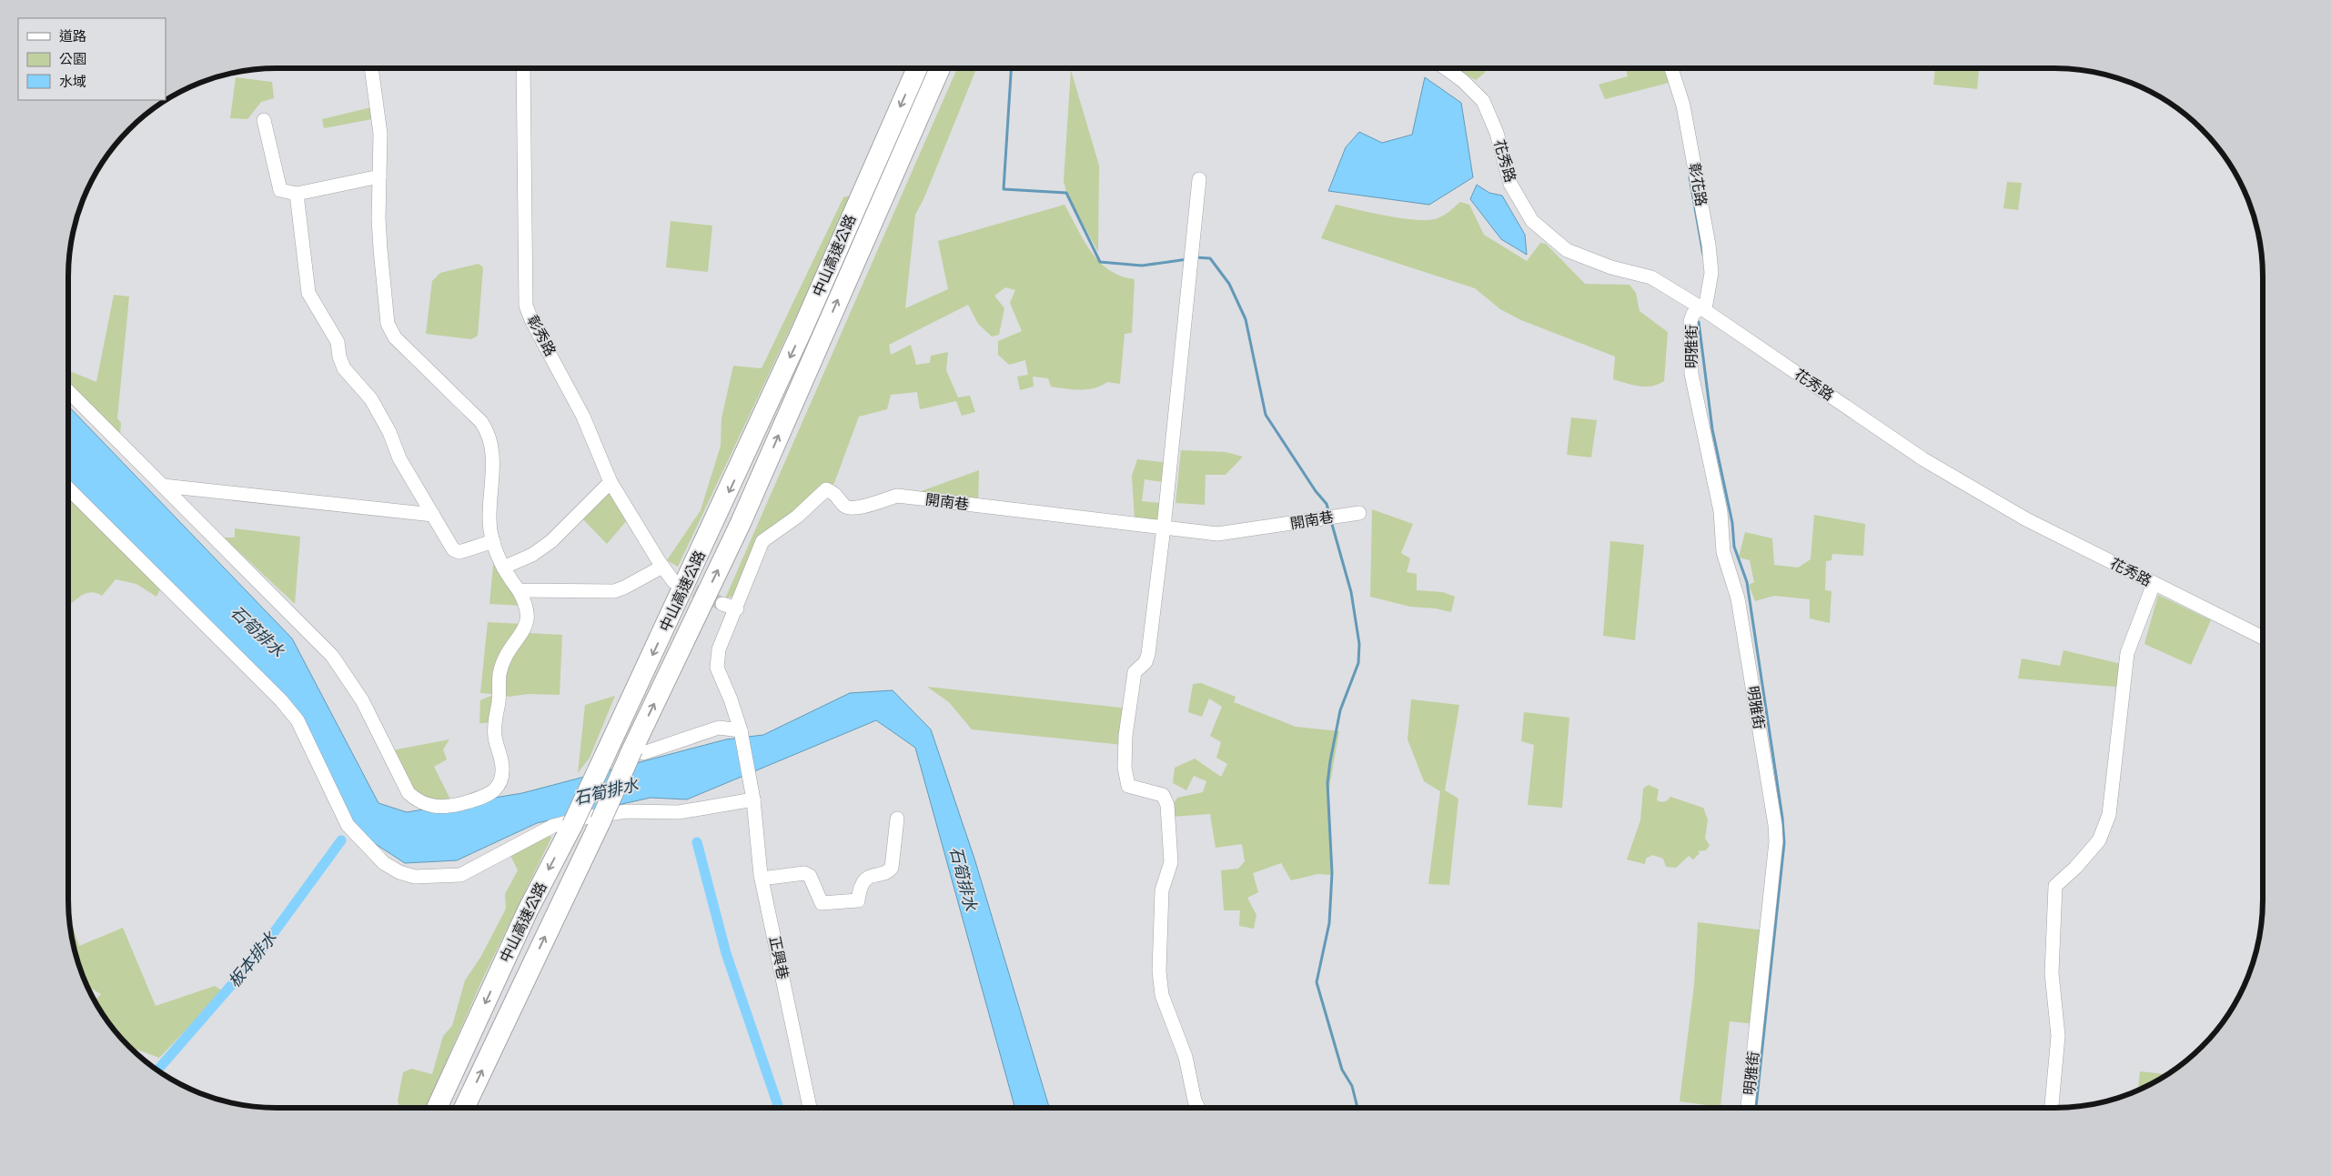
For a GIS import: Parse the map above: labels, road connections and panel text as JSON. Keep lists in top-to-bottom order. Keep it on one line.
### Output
{"streets":{"highway":["中山高速公路"],"street":["花秀路","彰花路","彰秀路","明雅街","開南巷","正興巷"]},"crossings":[["花秀路","彰花路"],["花秀路","明雅街"],["彰花路","明雅街"],["開南巷","正興巷"]],"water":["石筍排水","板本排水"],"legend":["道路","公園","水域"]}
